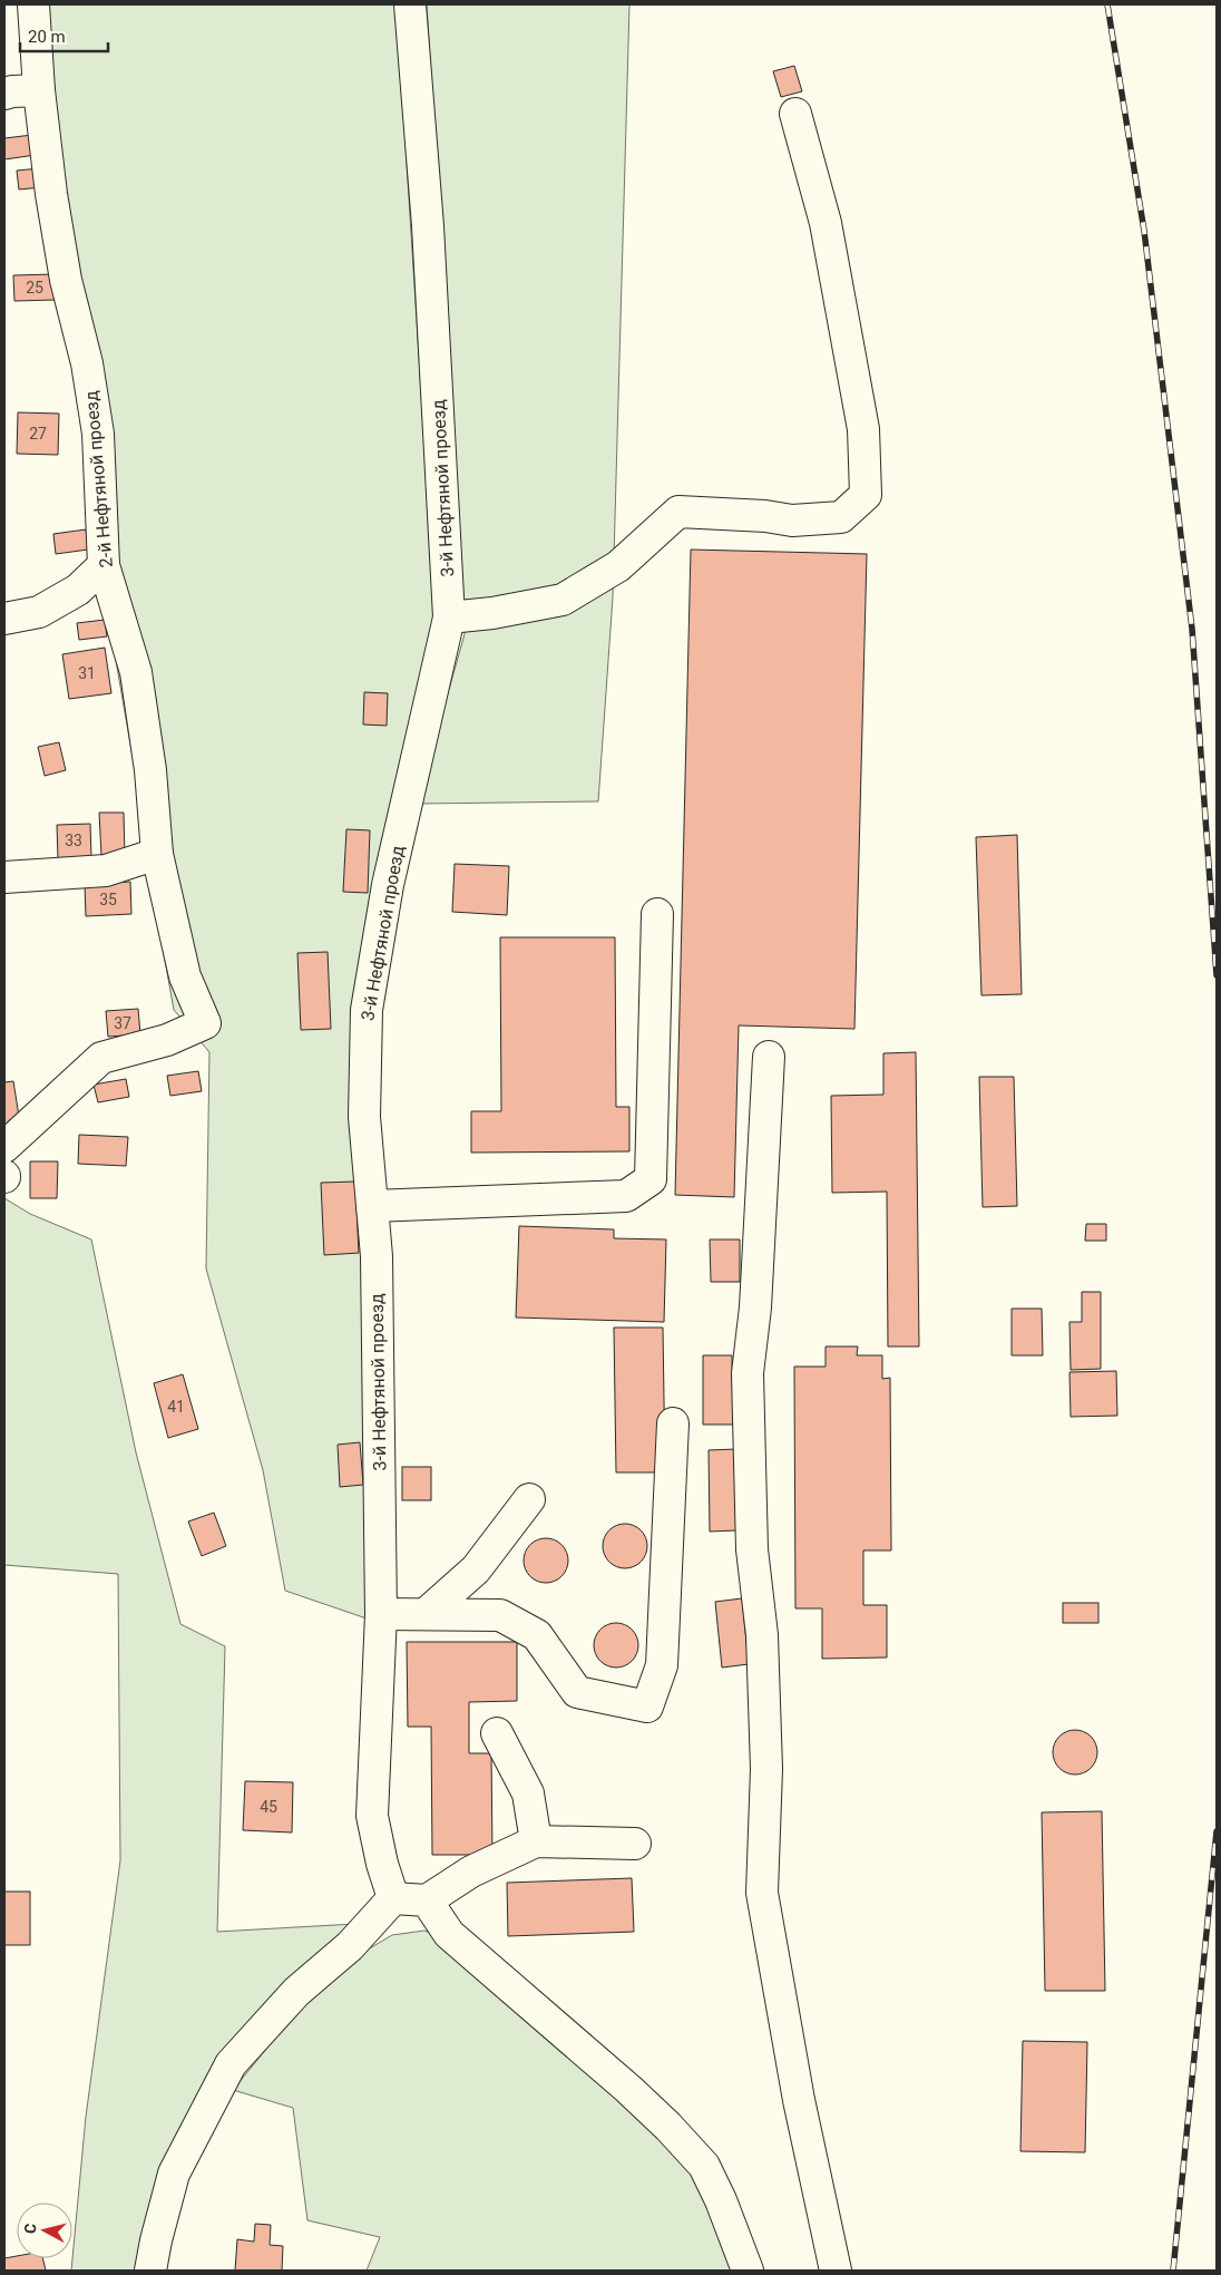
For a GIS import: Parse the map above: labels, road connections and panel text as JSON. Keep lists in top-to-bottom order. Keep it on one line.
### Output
{"streets":{"street":["2-й Нефтяной проезд","3-й Нефтяной проезд"]},"house_numbers":["25","27","31","33","35","37","41","45"],"scale_bar":"20 m","north":"left"}
